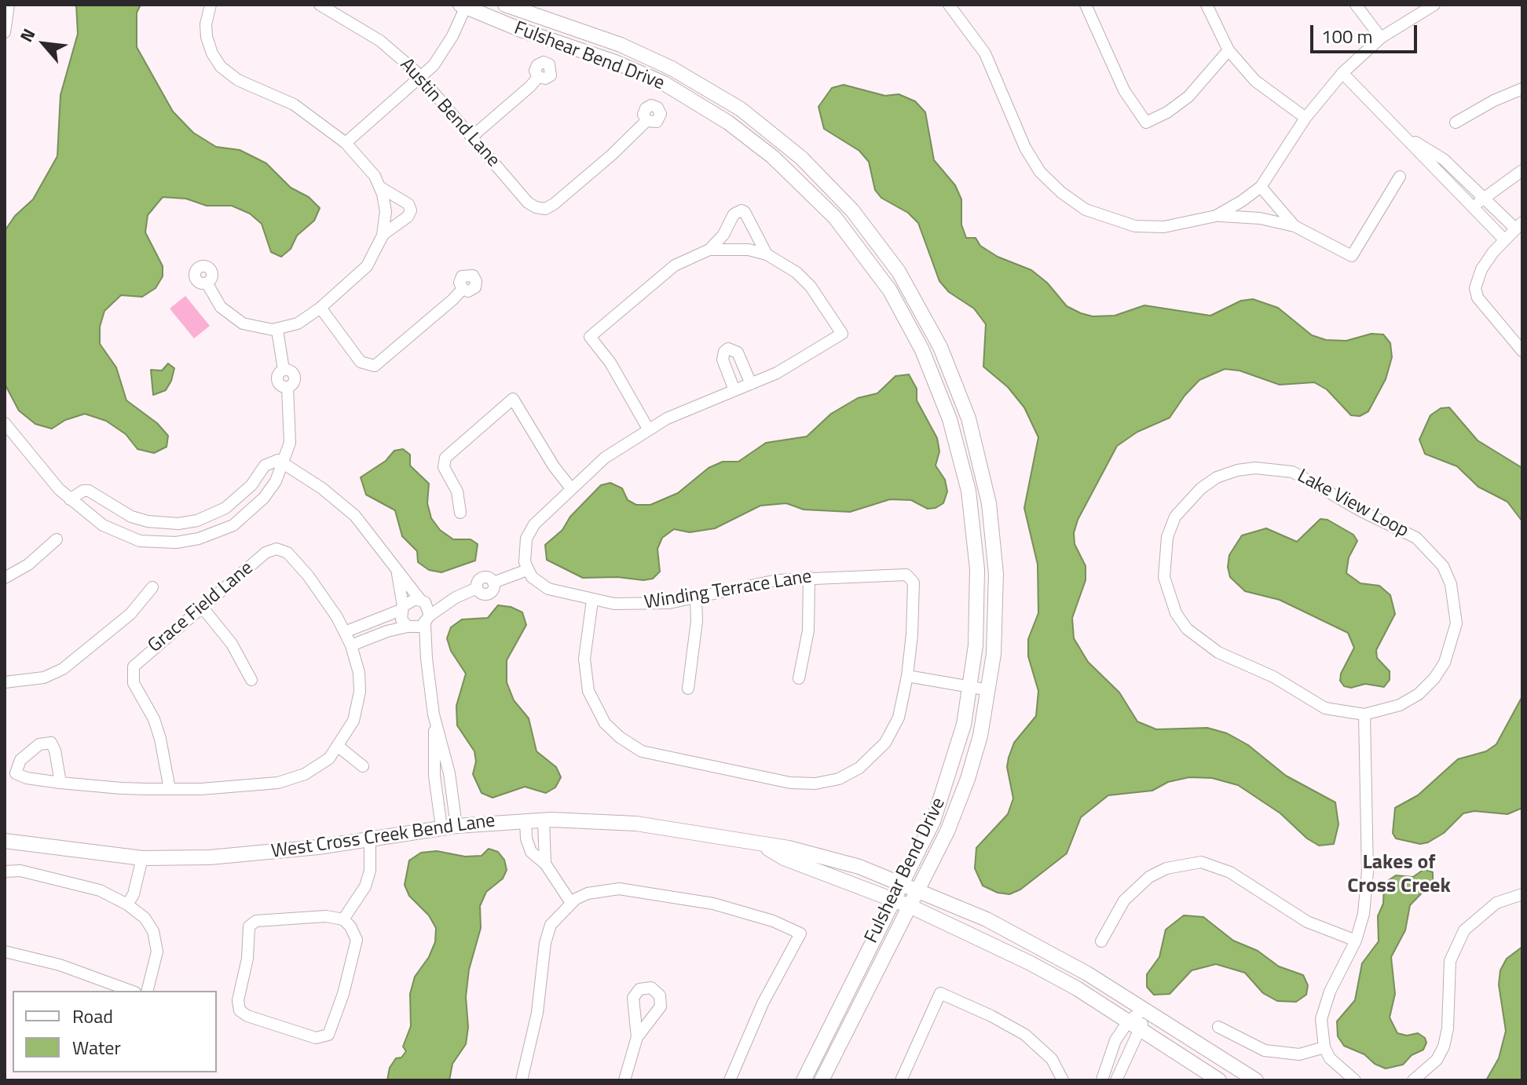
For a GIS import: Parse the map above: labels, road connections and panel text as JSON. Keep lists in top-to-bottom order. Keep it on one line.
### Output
{"streets":{"main road":["Fulshear Bend Drive","West Cross Creek Bend Lane"],"street":["Austin Bend Lane","Lake View Loop","Winding Terrace Lane","Grace Field Lane"]},"crossings":[["Fulshear Bend Drive","West Cross Creek Bend Lane"]],"districts":["Lakes of Cross Creek"],"legend":["Road","Water"],"scale_bar":"100 m","north":"top left"}
